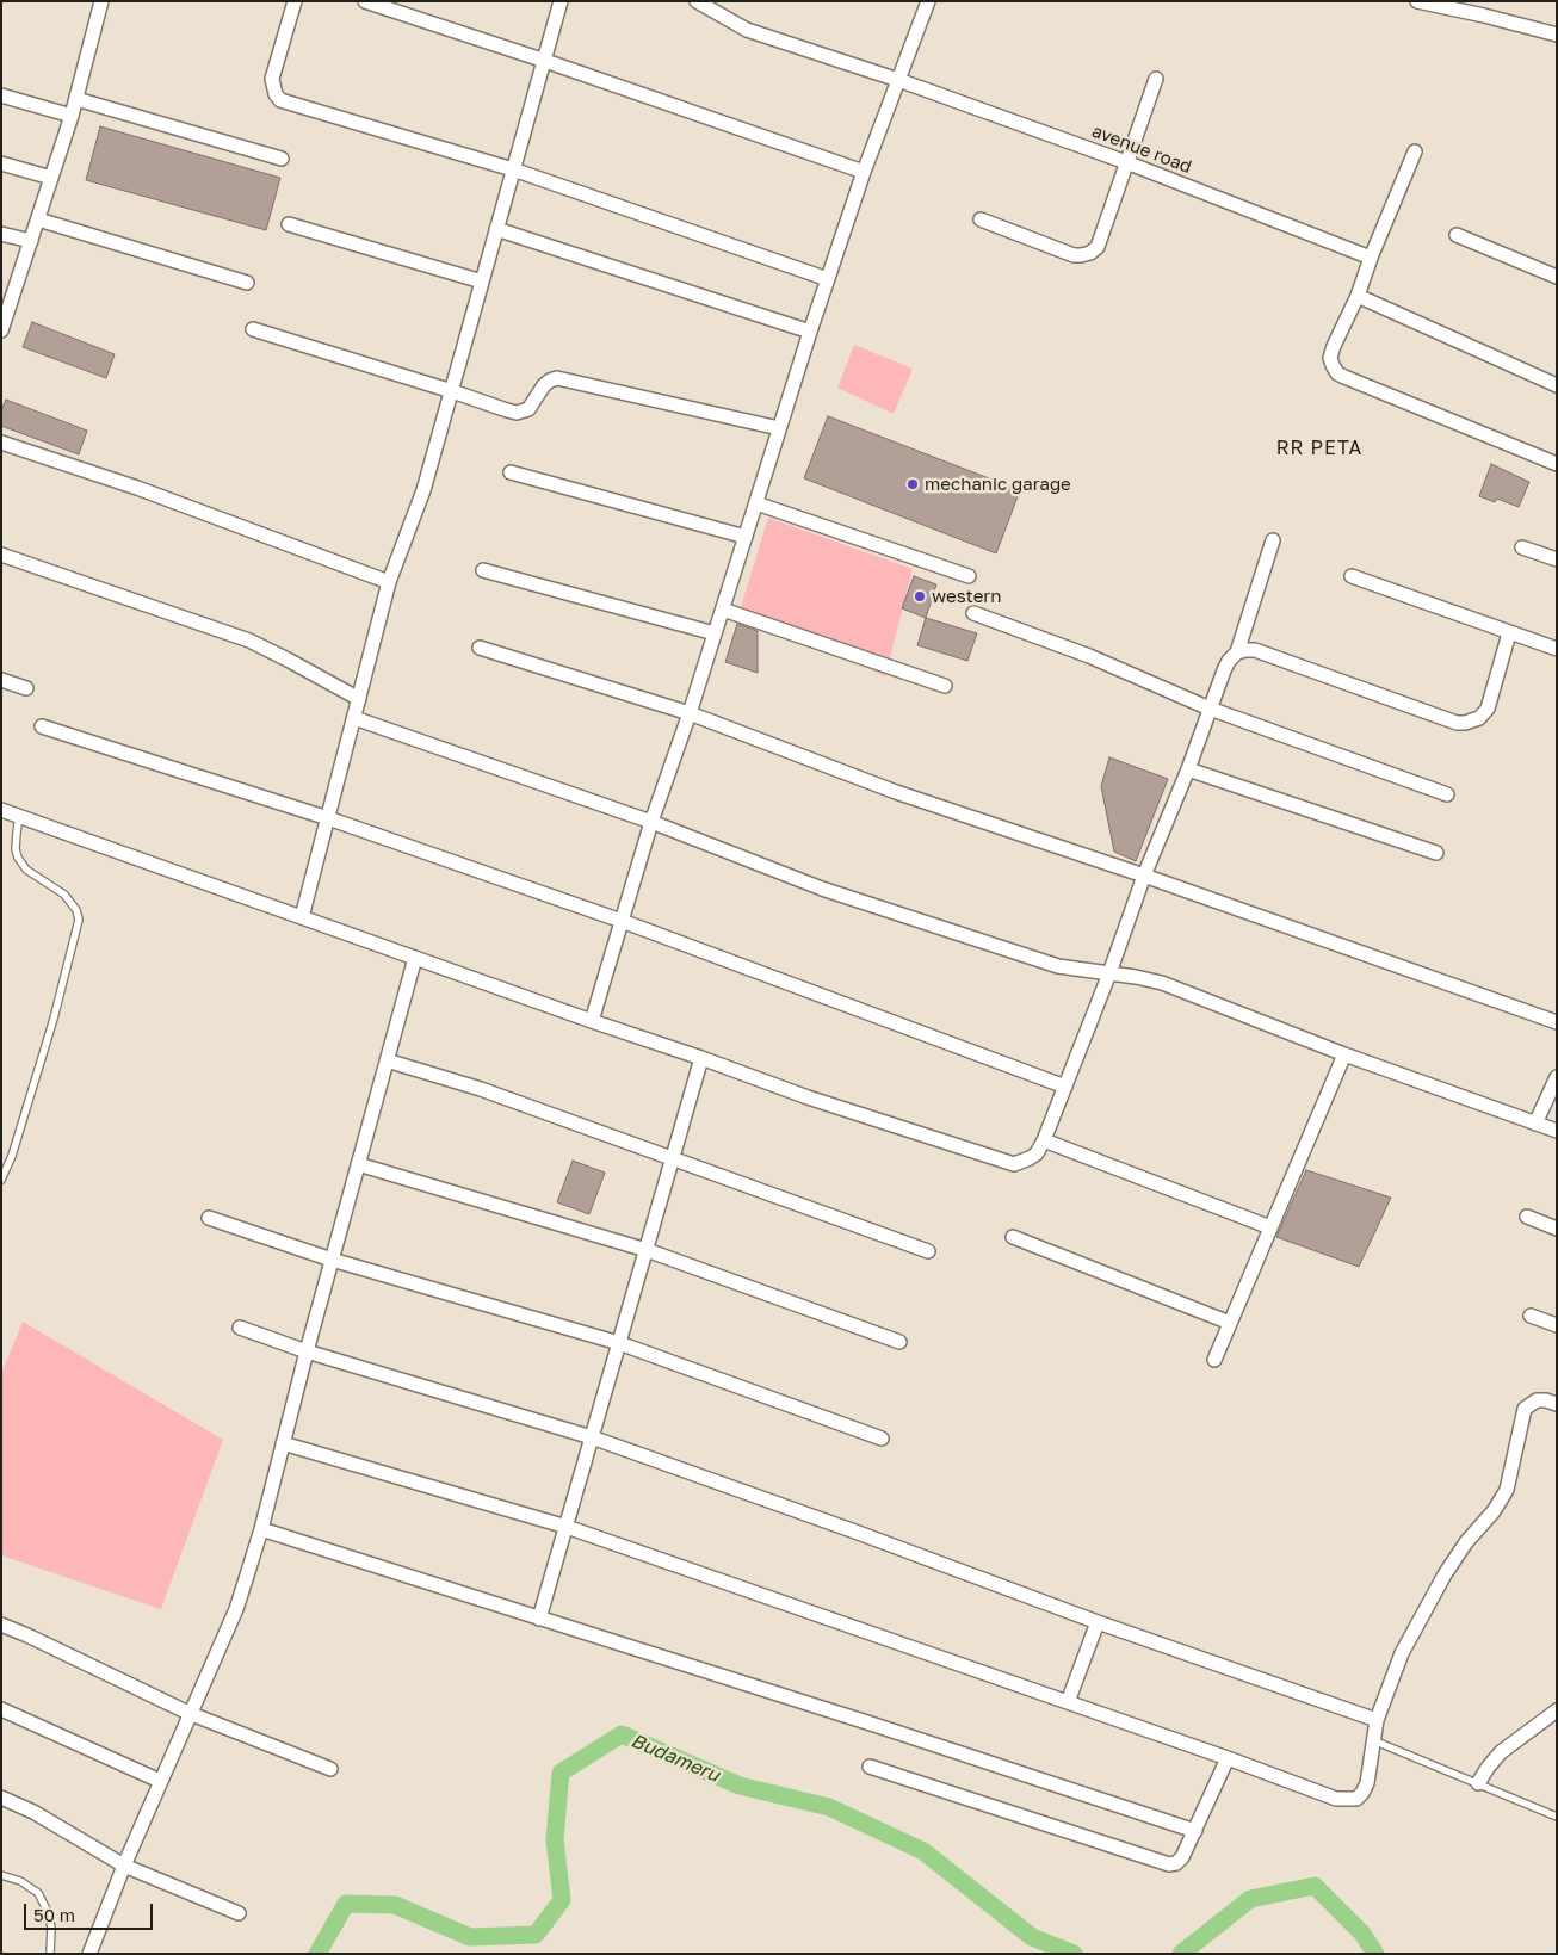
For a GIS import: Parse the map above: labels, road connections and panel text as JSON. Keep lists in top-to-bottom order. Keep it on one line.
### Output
{"streets":{"street":["avenue road"]},"districts":["RR PETA"],"water":["Budameru"],"places":["mechanic garage","western"],"scale_bar":"50 m"}
